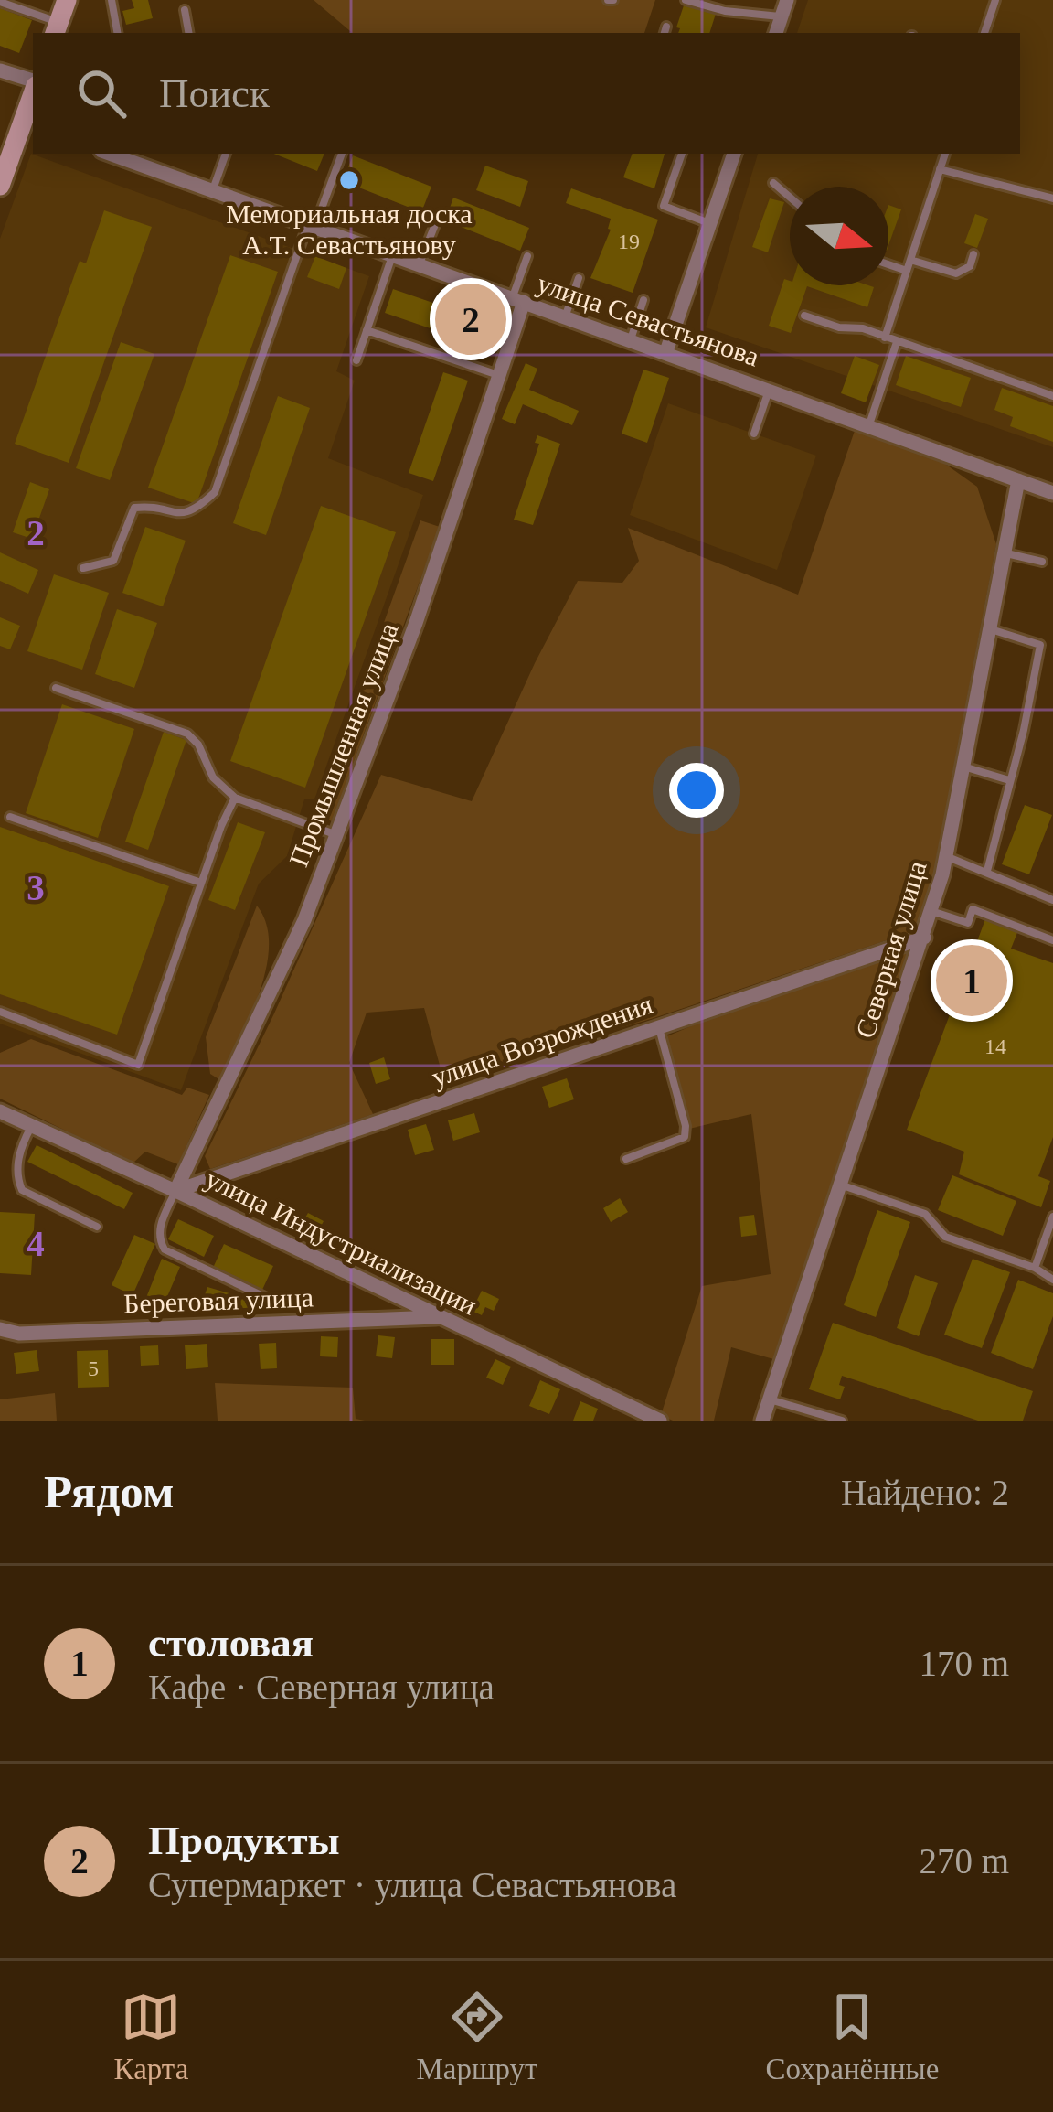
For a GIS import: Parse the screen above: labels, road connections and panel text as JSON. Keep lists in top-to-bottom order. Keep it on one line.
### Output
{"streets":{"street":["улица Севастьянова","Промышленная улица","Северная улица","улица Возрождения","улица Индустриализации","Береговая улица"]},"crossings":[["улица Севастьянова","Промышленная улица"],["улица Севастьянова","Северная улица"],["Промышленная улица","улица Возрождения"],["Промышленная улица","улица Индустриализации"],["Северная улица","улица Возрождения"],["улица Возрождения","улица Индустриализации"],["улица Индустриализации","Береговая улица"]],"places":["Мемориальная доска А.Т. Севастьянову"],"house_numbers":["19","14","5"],"north":"right","page":{"search":"Поиск","pins":["2","1"],"heading":["Рядом","Найдено: 2"],"list":[{"mark":"1","name":"столовая","note":"Кафе · Северная улица","value":"170 m"},{"mark":"2","name":"Продукты","note":"Супермаркет · улица Севастьянова","value":"270 m"}],"nav":["Карта","Маршрут","Сохранённые"]},"grid":{"rows":["2","3","4"]}}
